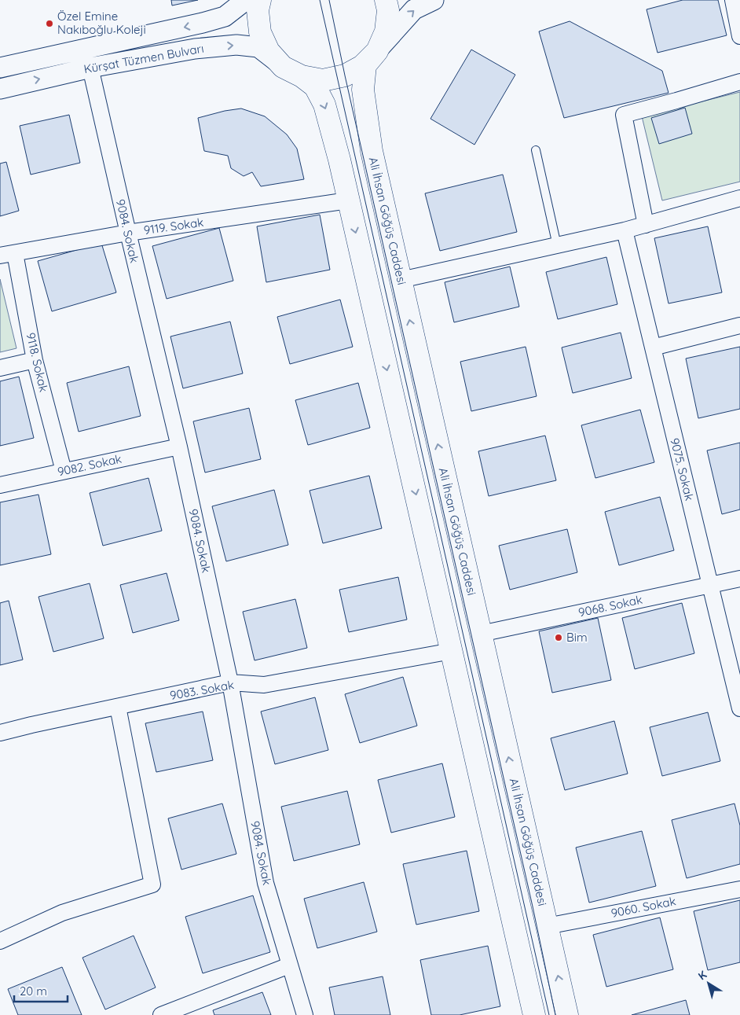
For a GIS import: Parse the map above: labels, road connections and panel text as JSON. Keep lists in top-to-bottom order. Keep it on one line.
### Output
{"streets":{"main road":["Ali İhsan Göğüş Caddesi"],"street":["Kürşat Tüzmen Bulvarı","9119. Sokak","9084. Sokak","9118. Sokak","9082. Sokak","9075. Sokak","9068. Sokak","9083. Sokak","9060. Sokak"]},"crossings":[["Kürşat Tüzmen Bulvarı","9084. Sokak"],["Ali İhsan Göğüş Caddesi","9068. Sokak"],["Ali İhsan Göğüş Caddesi","9060. Sokak"],["9119. Sokak","9084. Sokak"],["9119. Sokak","9118. Sokak"],["9084. Sokak","9082. Sokak"],["9084. Sokak","9083. Sokak"],["9118. Sokak","9082. Sokak"],["9075. Sokak","9068. Sokak"]],"places":["Özel Emine Nakıboğlu Koleji","Bim"],"scale_bar":"20 m","north":"top left"}
